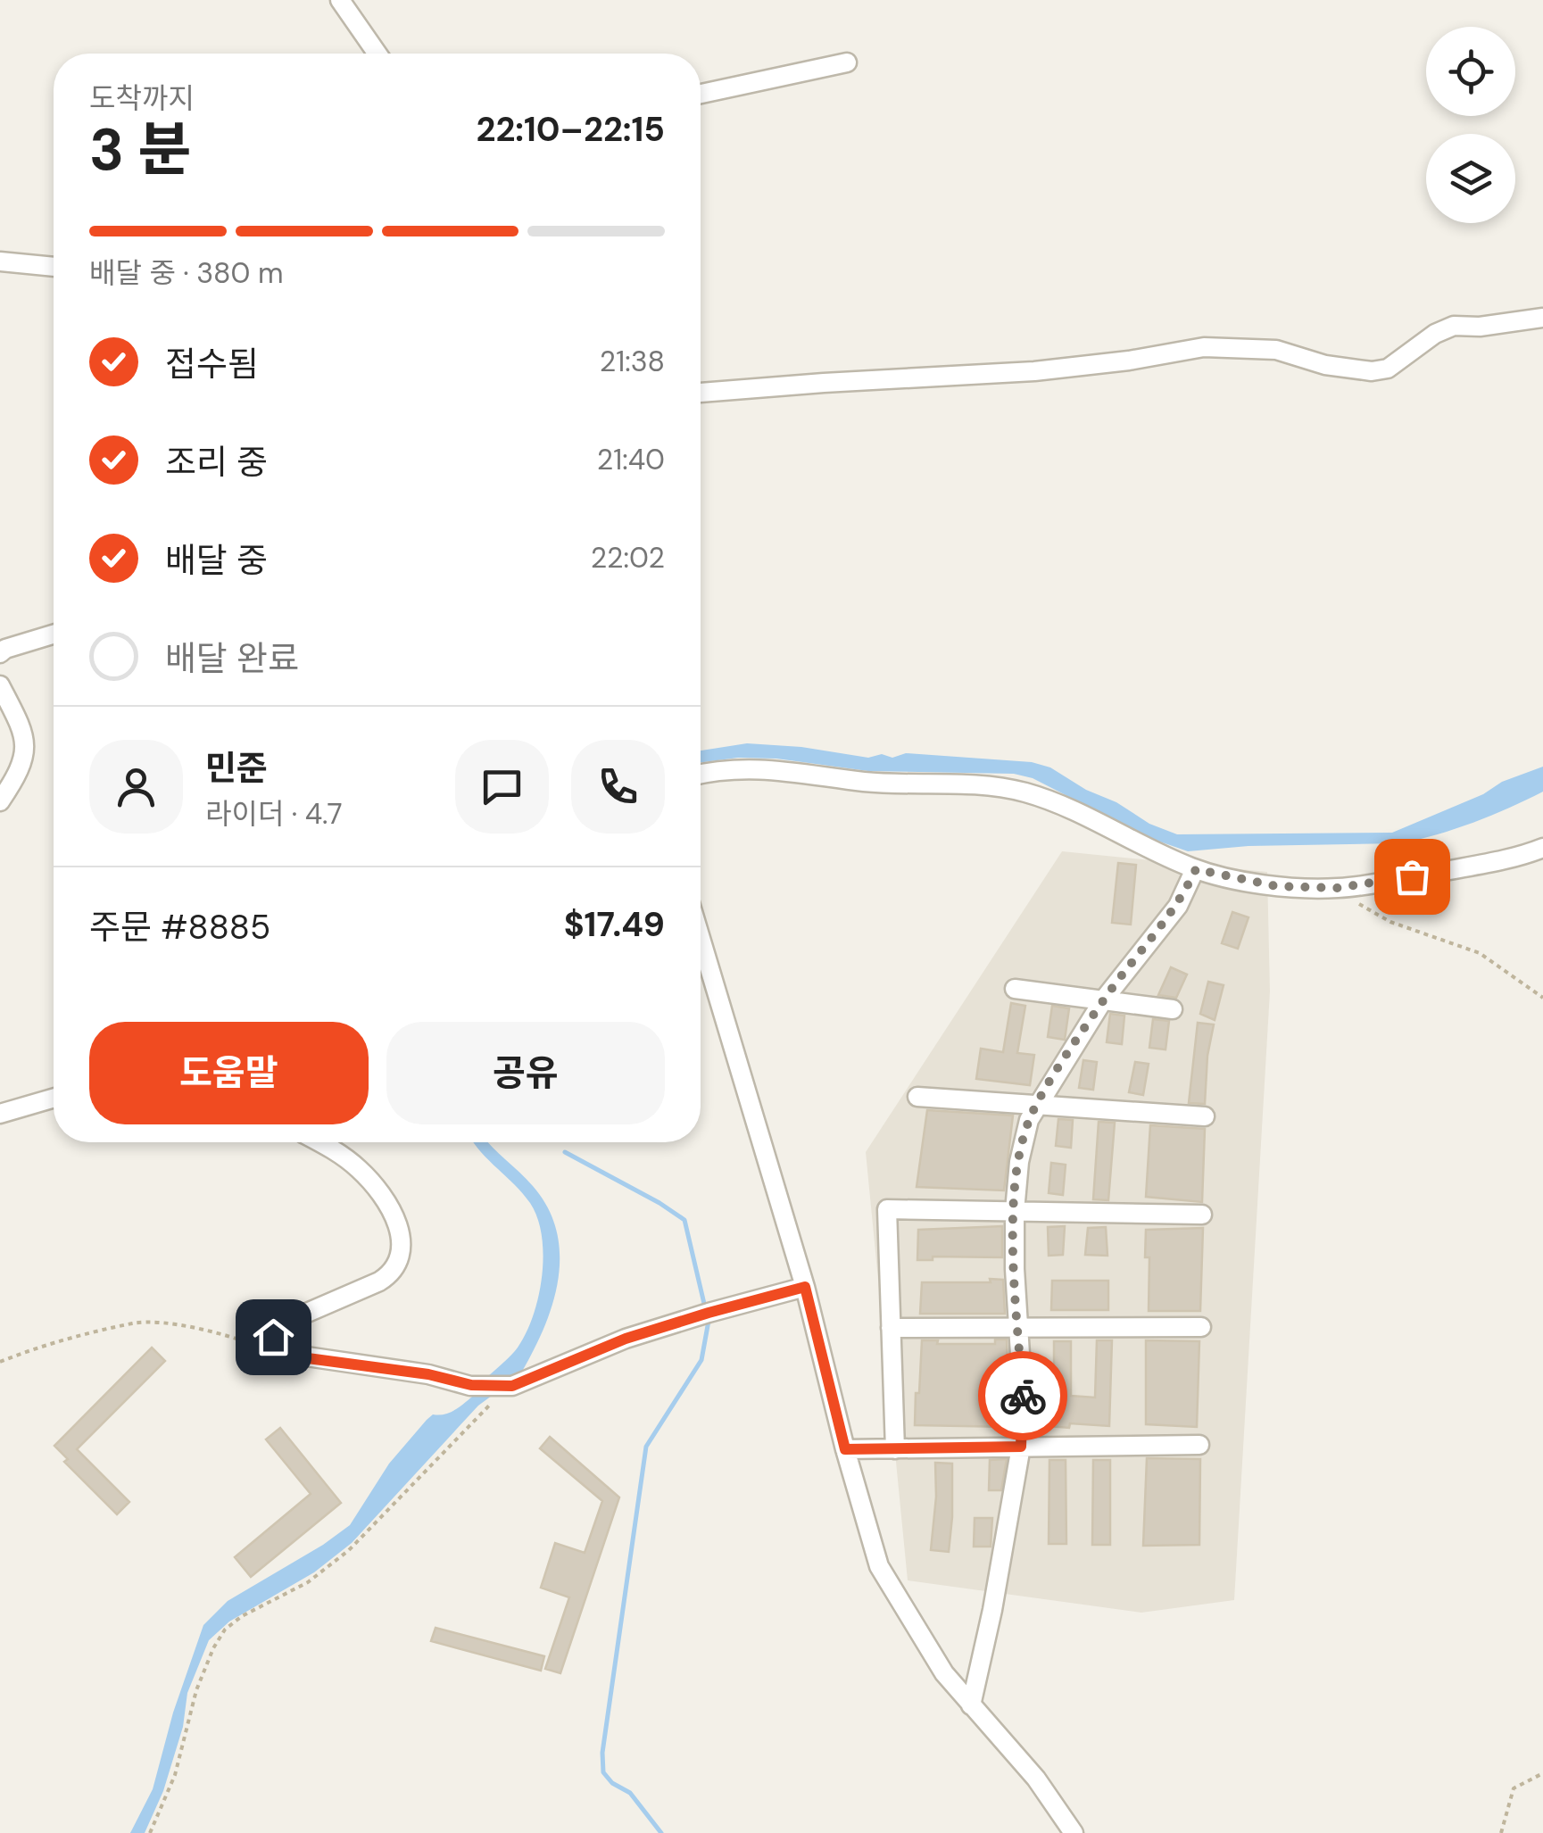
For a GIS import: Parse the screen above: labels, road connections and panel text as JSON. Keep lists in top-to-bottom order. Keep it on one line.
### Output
{"page":{"heading":["3 분","도착까지","22:10–22:15"],"panel":["민준","라이더 · 4.7","주문 #8885","$17.49"],"bar":"배달 중 · 380 m","list":[["접수됨","21:38"],["조리 중","21:40"],["배달 중","22:02"],"배달 완료"],"buttons":["도움말","공유"]}}
